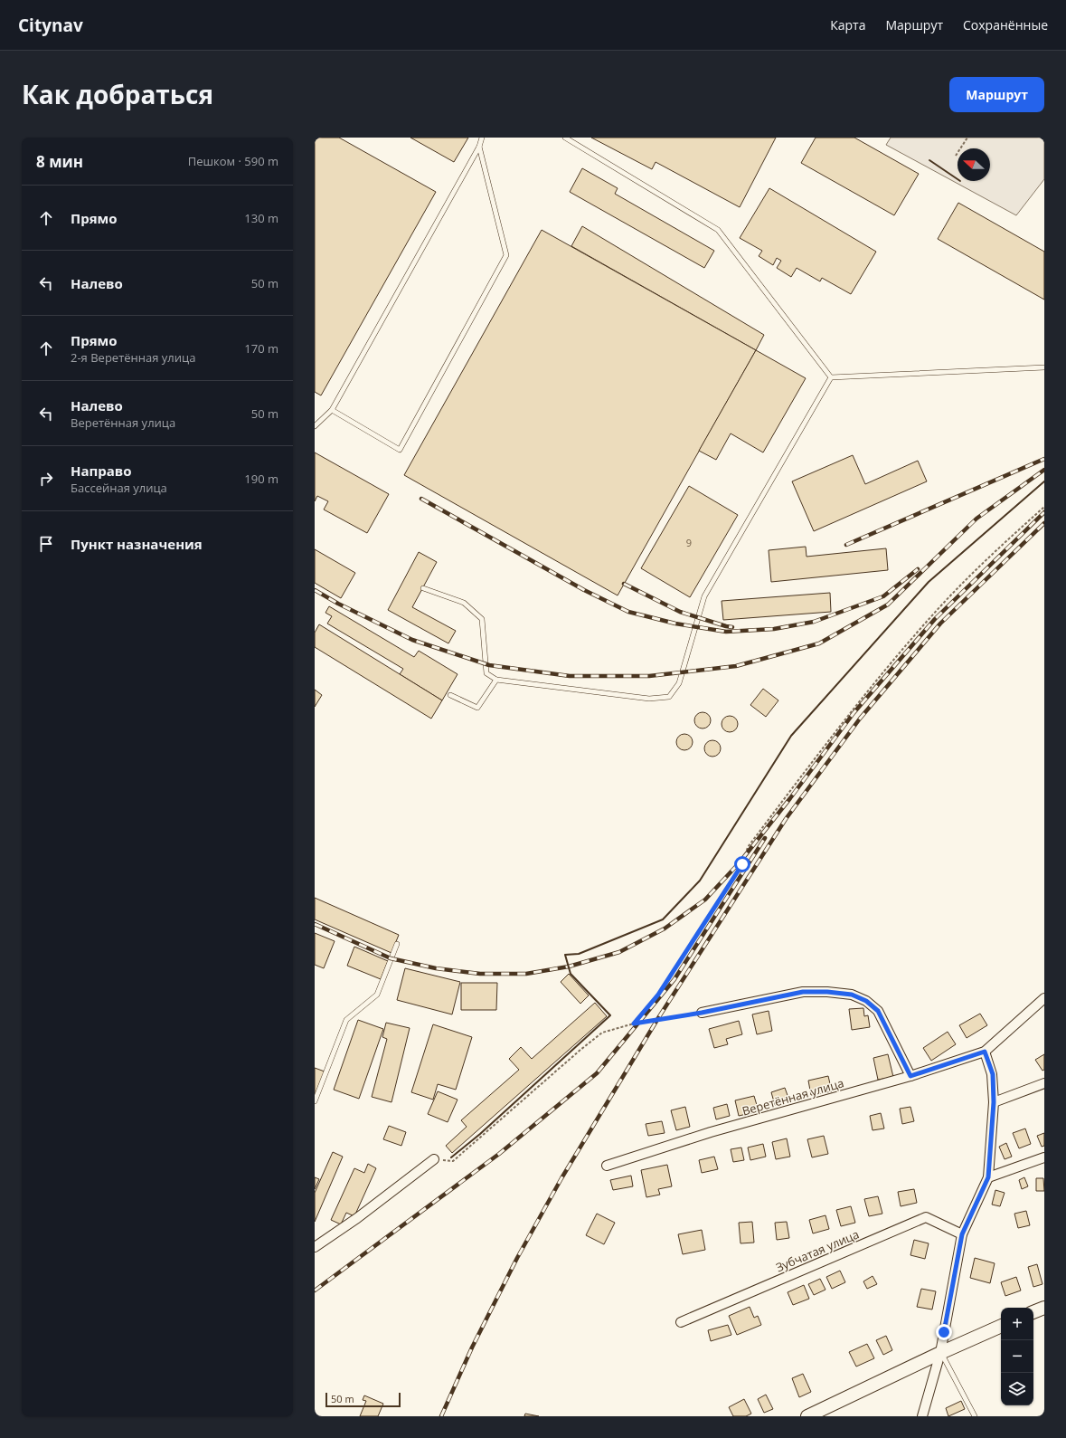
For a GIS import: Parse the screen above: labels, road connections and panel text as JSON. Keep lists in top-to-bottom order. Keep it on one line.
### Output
{"streets":{"street":["Веретённая улица","Зубчатая улица"]},"house_numbers":["9"],"scale_bar":"50 m","north":"left","page":{"header":"Citynav","nav":["Карта","Маршрут","Сохранённые"],"title":"Как добраться","buttons":"Маршрут","heading":["8 мин","Пешком · 590 m"],"list":[["Прямо","130 m"],["Налево","50 m"],["Прямо","2-я Веретённая улица","170 m"],["Налево","Веретённая улица","50 m"],["Направо","Бассейная улица","190 m"],"Пункт назначения"],"map_buttons":["+","−"],"scale":"50 m"}}
